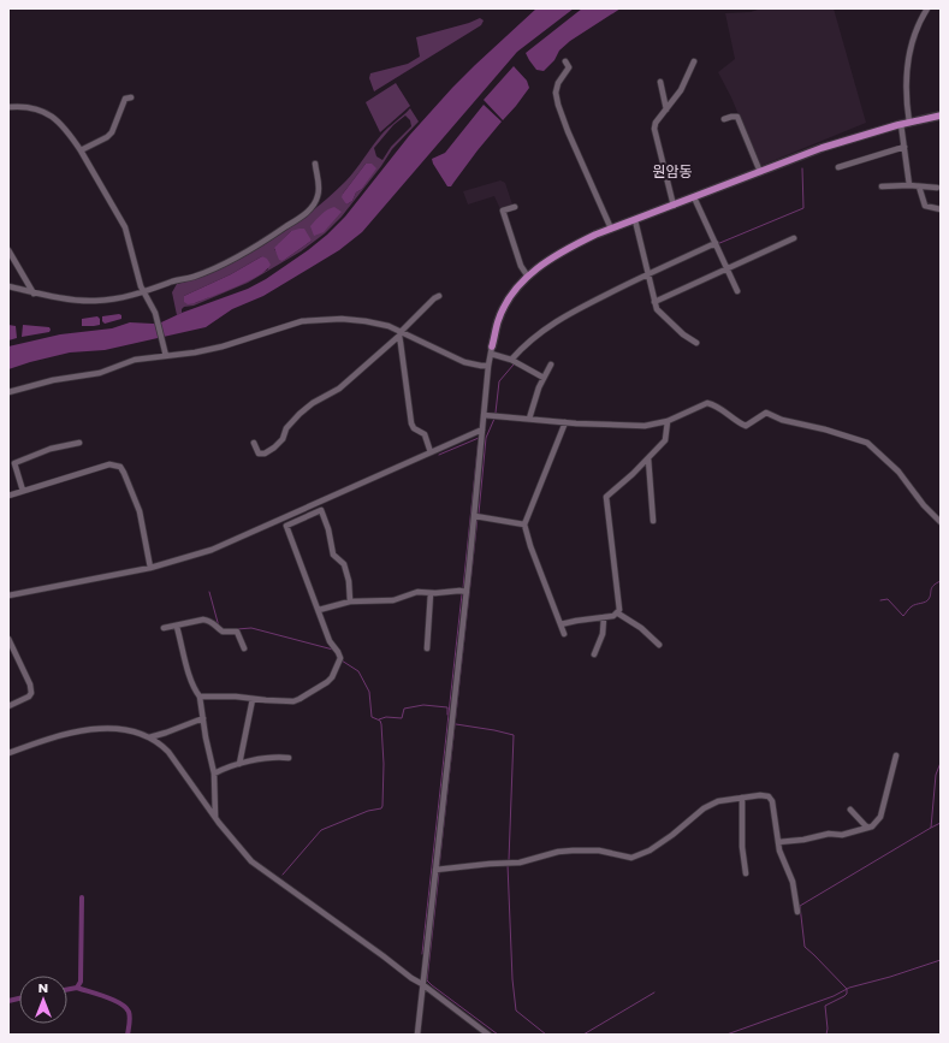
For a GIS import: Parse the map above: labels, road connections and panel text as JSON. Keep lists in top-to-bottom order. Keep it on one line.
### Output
{"districts":["원암동"],"north":"top"}
